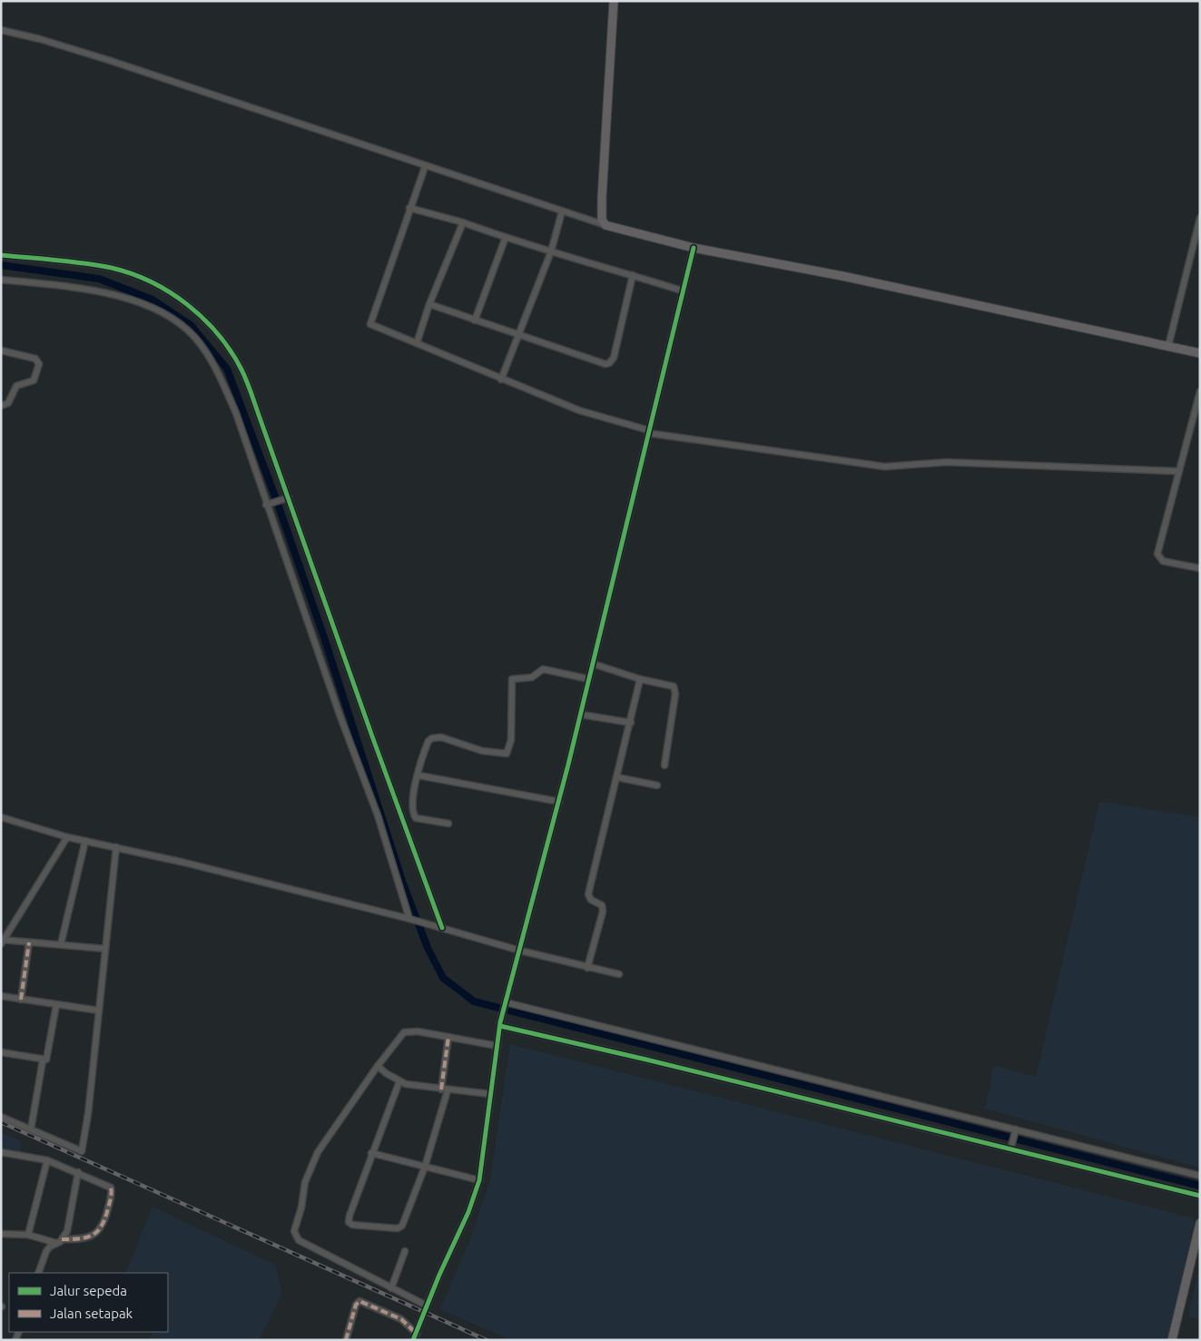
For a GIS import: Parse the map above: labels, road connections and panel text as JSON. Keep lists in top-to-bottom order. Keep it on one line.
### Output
{"legend":["Jalur sepeda","Jalan setapak"]}
